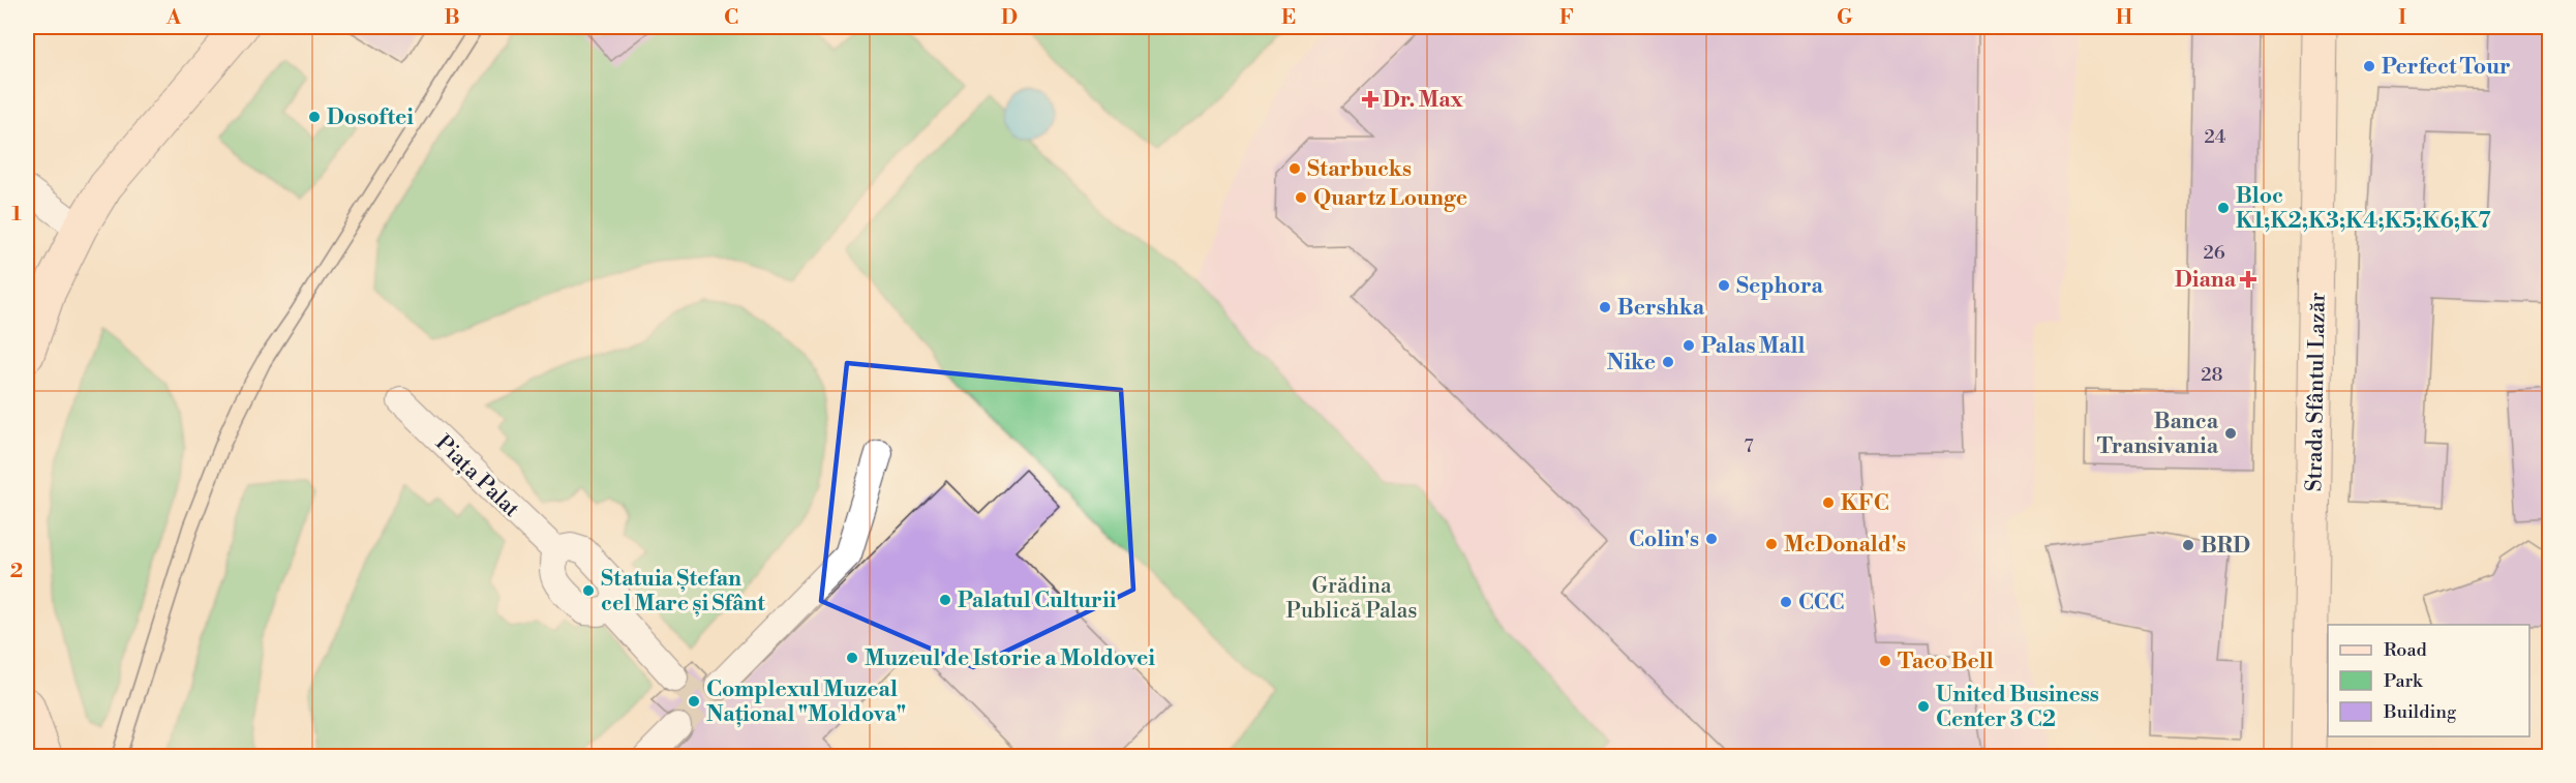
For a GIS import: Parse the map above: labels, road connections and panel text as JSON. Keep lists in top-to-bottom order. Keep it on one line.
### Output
{"streets":{"main road":["Strada Sfântul Lazăr"],"street":["Piața Palat"]},"parks":["Grădina Publică Palas"],"places":{"other":["Perfect Tour","Dosoftei","Starbucks","Quartz Lounge","Bloc K1;K2;K3;K4;K5;K6;K7","Sephora","Bershka","Palas Mall","Nike","Banca Transivania","KFC","Colin's","McDonald's","BRD","Statuia Ștefan cel Mare și Sfânt","Palatul Culturii","CCC","Muzeul de Istorie a Moldovei","Taco Bell","Complexul Muzeal Național \"Moldova\"","United Business Center 3 C2"],"health":["Dr. Max","Diana"]},"house_numbers":["24","26","28","7"],"legend":["Road","Park","Building"],"grid":{"columns":["A","B","C","D","E","F","G","H","I"],"rows":["1","2"]}}
